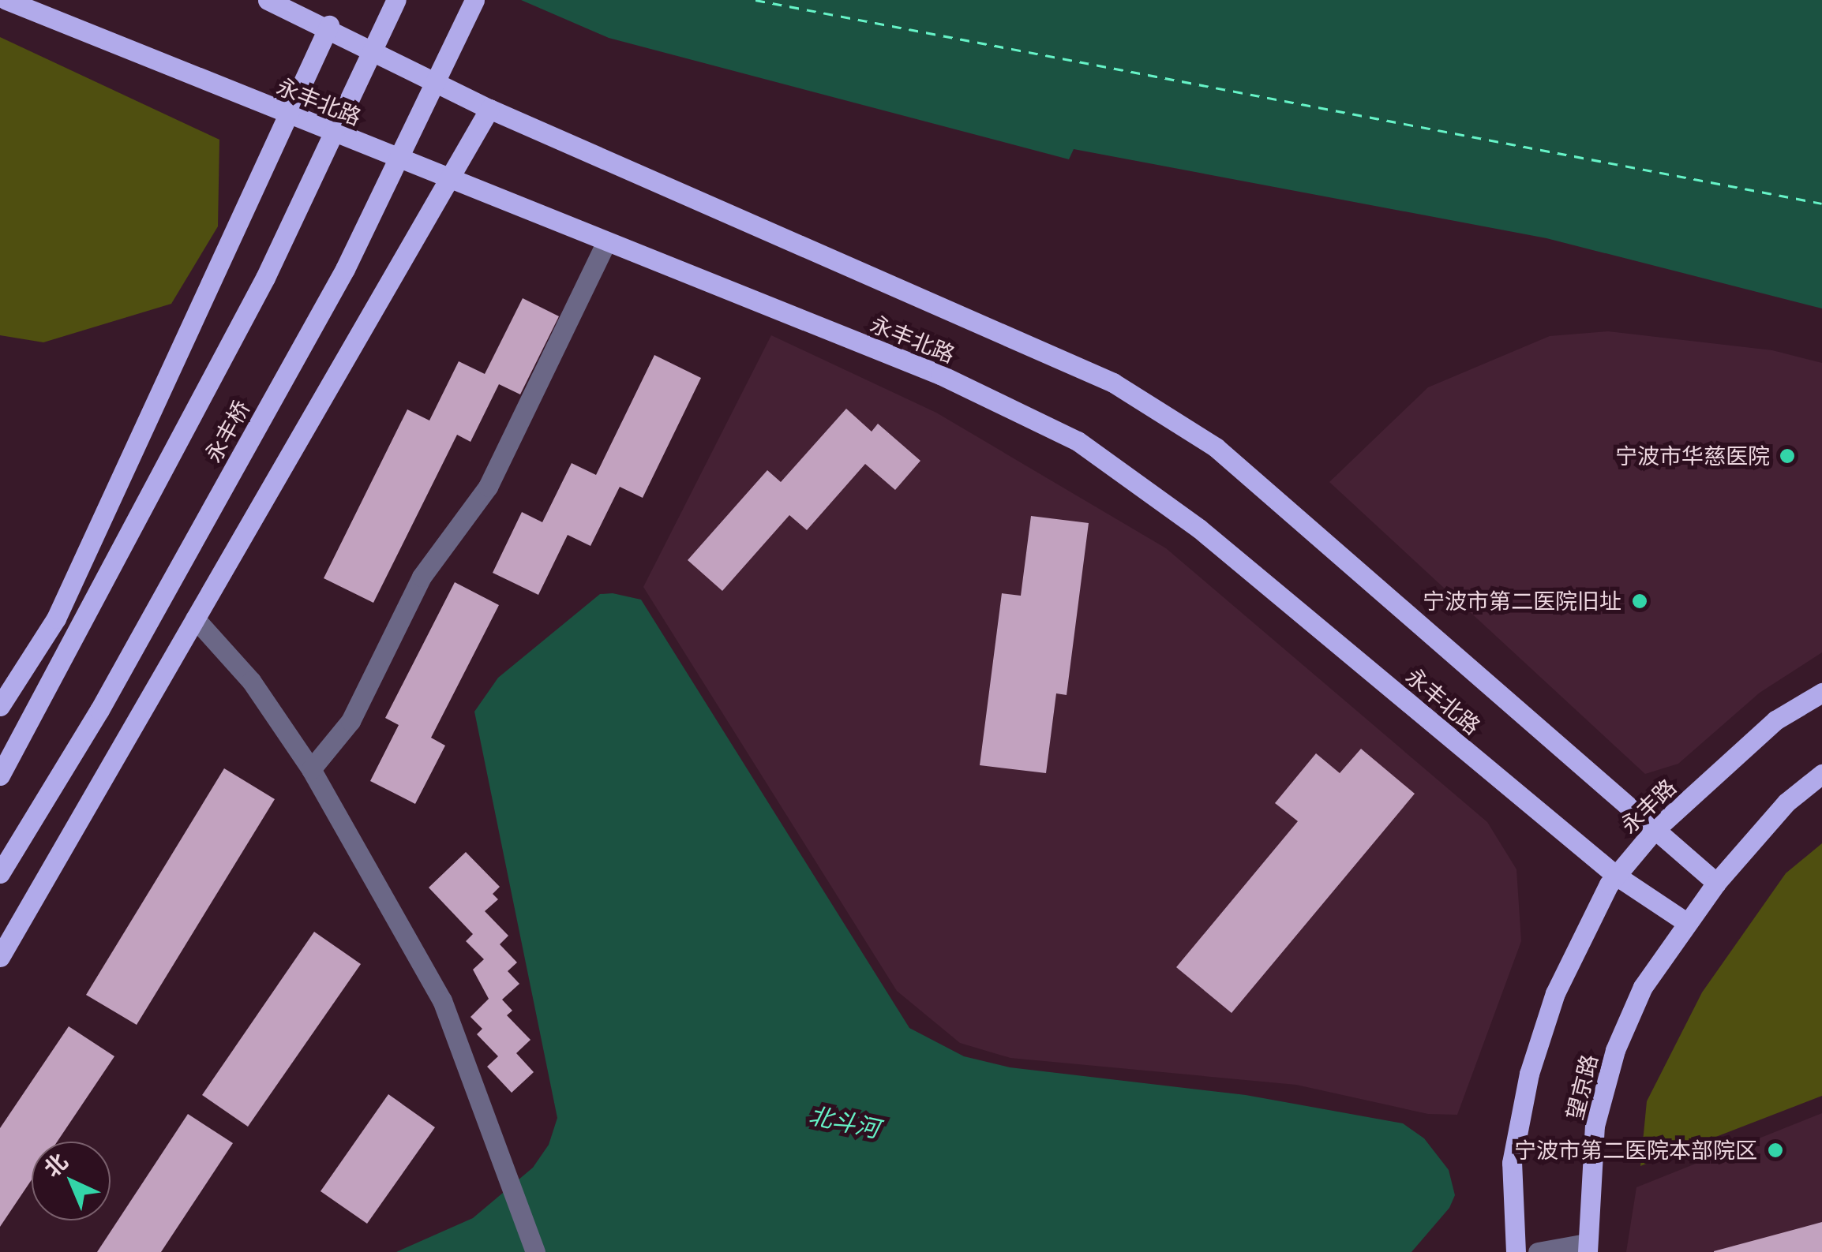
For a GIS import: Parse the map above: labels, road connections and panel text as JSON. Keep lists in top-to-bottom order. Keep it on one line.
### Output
{"streets":{"main road":["永丰北路","永丰桥","永丰路","望京路"]},"crossings":[["永丰北路","永丰路"],["永丰北路","望京路"]],"water":["北斗河"],"places":["宁波市华慈医院","宁波市第二医院旧址","宁波市第二医院本部院区"],"north":"top left"}
